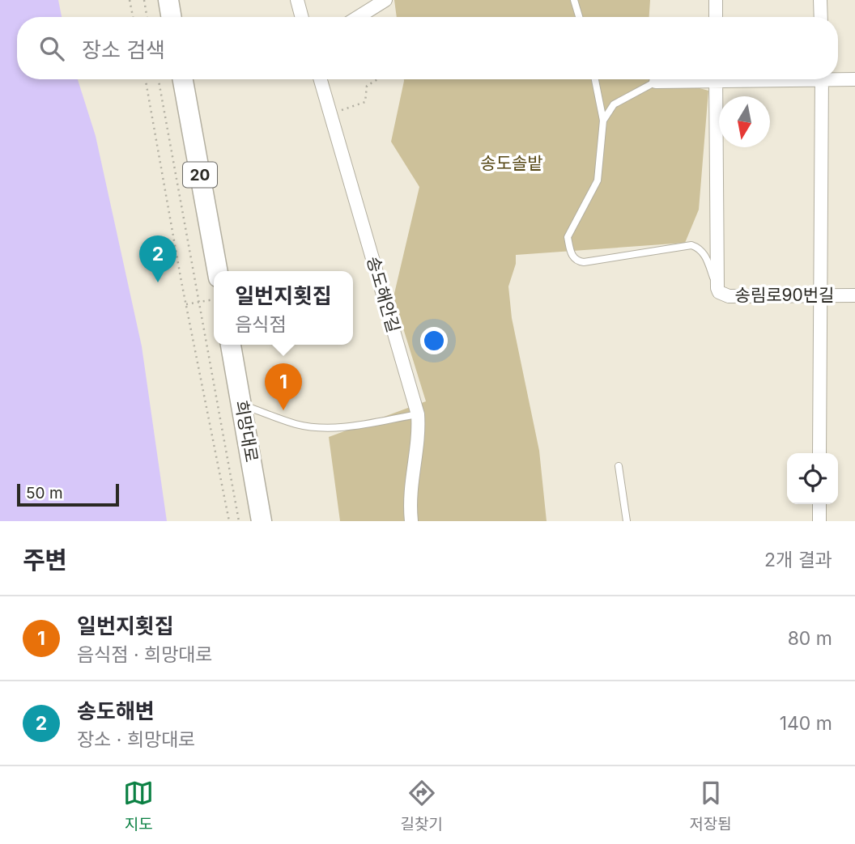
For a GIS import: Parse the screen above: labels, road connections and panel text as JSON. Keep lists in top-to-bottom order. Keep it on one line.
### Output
{"streets":{"main road":["20","희망대로"],"street":["송도해안길","송림로90번길"]},"parks":["송도솔밭"],"scale_bar":"50 m","north":"bottom","page":{"search":"장소 검색","pins":["2","1"],"popup":["일번지횟집","음식점"],"scale":"50 m","heading":["주변","2개 결과"],"list":[{"mark":"1","name":"일번지횟집","note":"음식점 · 희망대로","value":"80 m"},{"mark":"2","name":"송도해변","note":"장소 · 희망대로","value":"140 m"}],"nav":["지도","길찾기","저장됨"]}}
